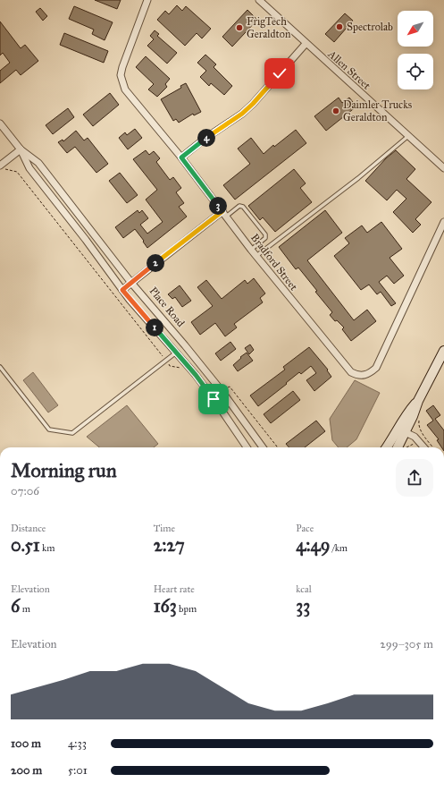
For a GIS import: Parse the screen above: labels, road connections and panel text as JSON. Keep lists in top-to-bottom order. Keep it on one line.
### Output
{"streets":{"street":["Allen Street","Bradford Street","Place Road"]},"places":["Spectrolab","FrigTech Geraldton","Daimler Trucks Geraldton"],"north":"bottom left","page":{"pins":["4","3","2","1"],"heading":["Morning run","07:06"],"stats":[["Distance","0.51 km"],["Time","2:27"],["Pace","4:49 /km"],["Elevation","6 m"],["Heart rate","163 bpm"],["kcal","33"]],"chart":["Elevation","299–305 m"],"list":[{"name":"100 m","note":"4:33"},{"name":"200 m","note":"5:01"}]}}
